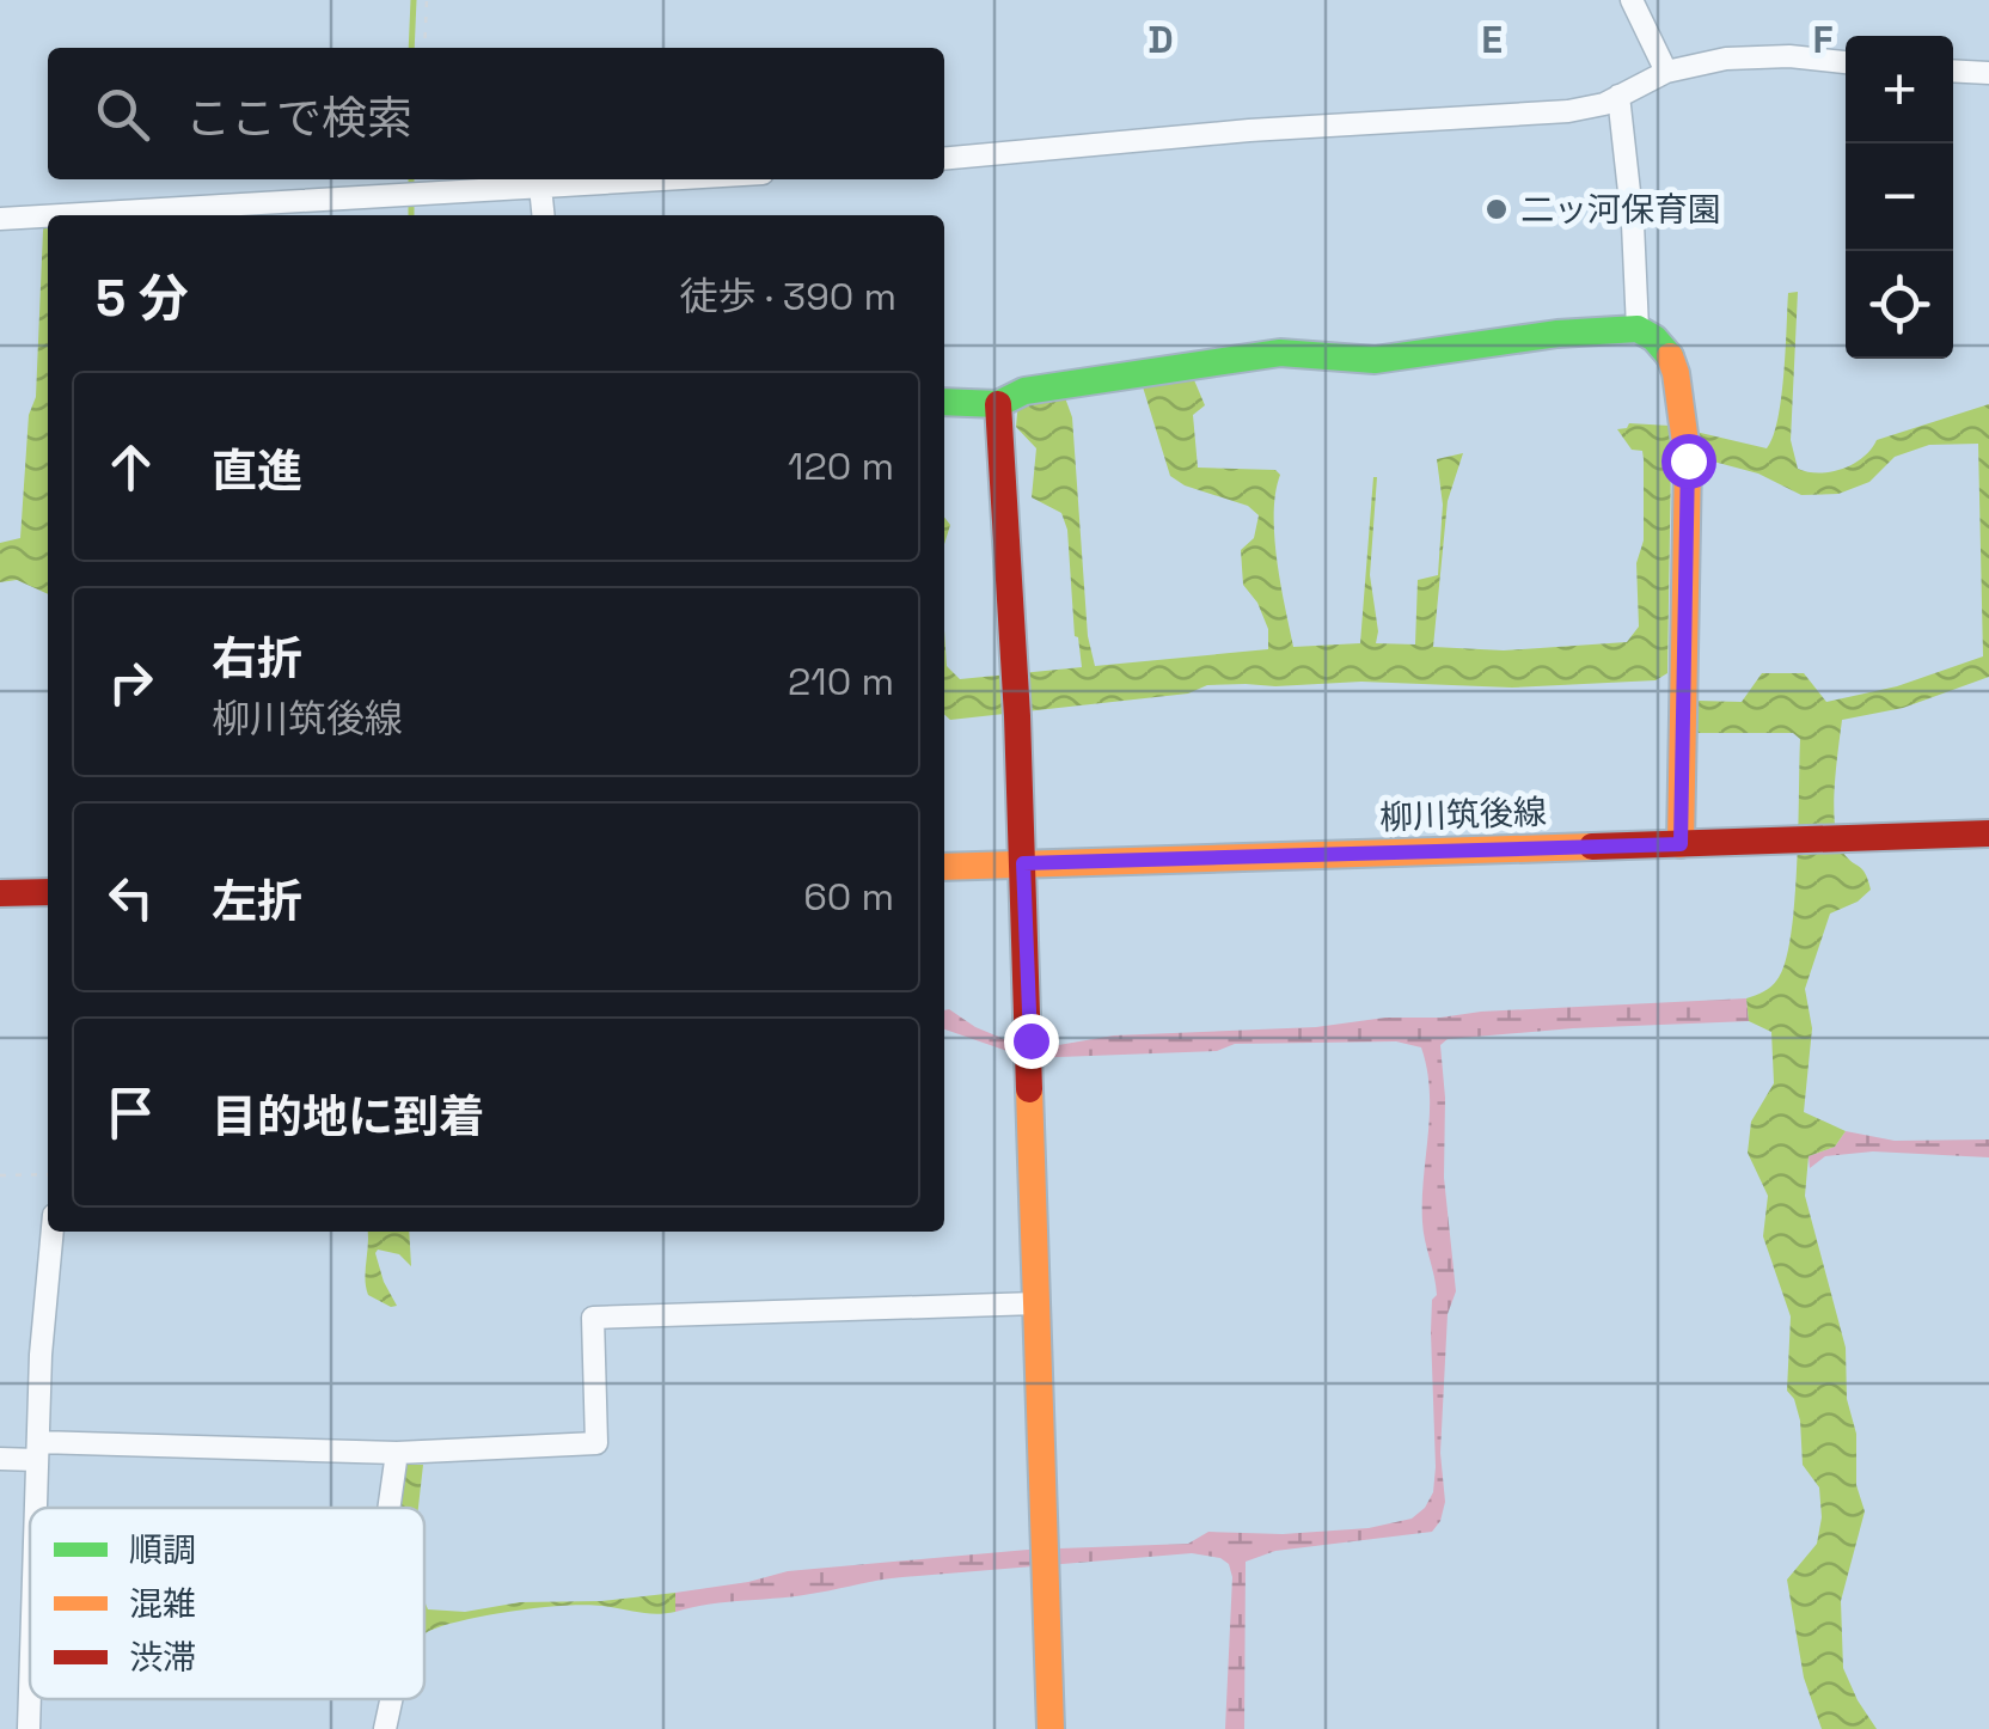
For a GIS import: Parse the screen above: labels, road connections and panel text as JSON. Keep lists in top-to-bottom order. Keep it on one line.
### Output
{"streets":{"street":["柳川筑後線"]},"places":["二ッ河保育園"],"legend":["順調","混雑","渋滞"],"page":{"map_buttons":["+","−"],"search":"ここで検索","heading":["5 分","徒歩 · 390 m"],"list":[["直進","120 m"],["右折","柳川筑後線","210 m"],["左折","60 m"],"目的地に到着"]},"grid":{"columns":["D","E","F"]}}
